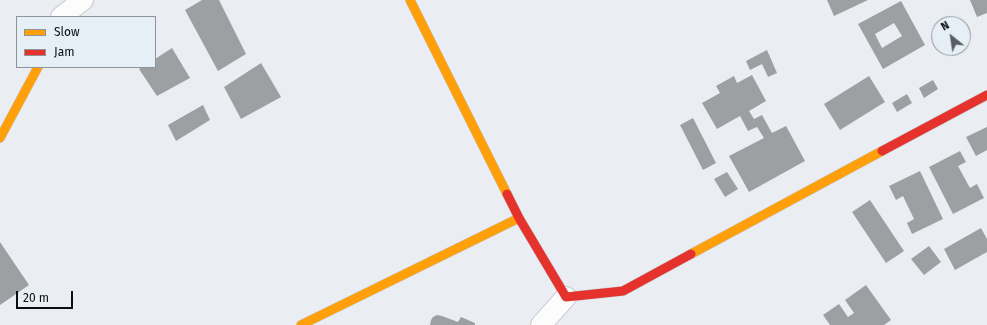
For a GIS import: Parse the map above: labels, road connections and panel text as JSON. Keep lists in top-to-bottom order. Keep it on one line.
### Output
{"legend":["Slow","Jam"],"scale_bar":"20 m","north":"top left"}
